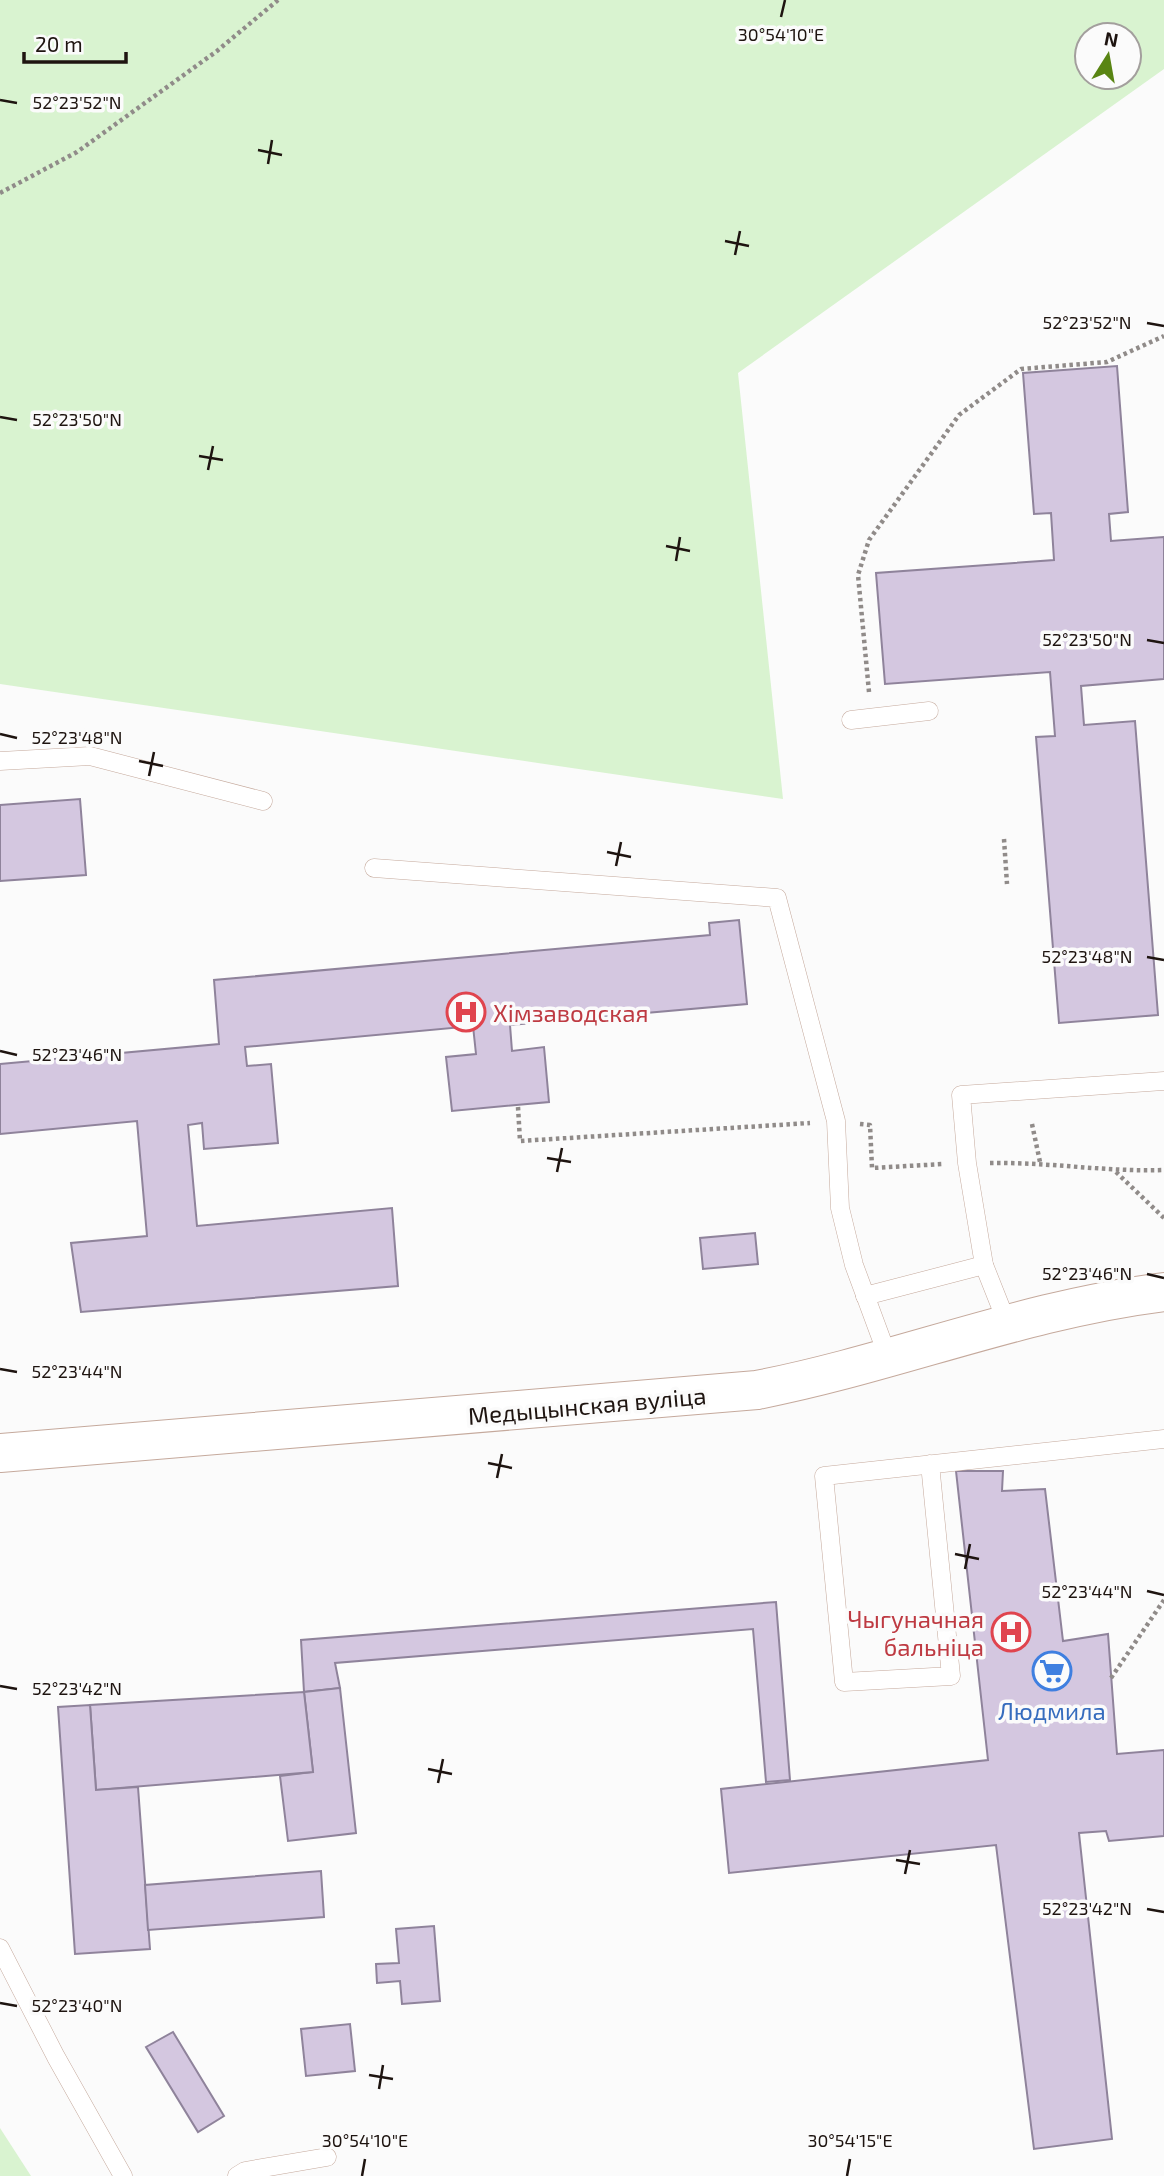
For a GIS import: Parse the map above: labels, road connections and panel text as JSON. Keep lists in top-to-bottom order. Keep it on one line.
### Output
{"streets":{"street":["Медыцынская вуліца"]},"places":{"hospital":["Хімзаводская","Чыгуначная бальніца"],"supermarket":["Людмила"]},"scale_bar":"20 m","north":"top","coordinates":["30°54'10\"E","52°23'52\"N","52°23'50\"N","52°23'48\"N","52°23'46\"N","52°23'44\"N","52°23'42\"N","52°23'40\"N","30°54'15\"E"]}
